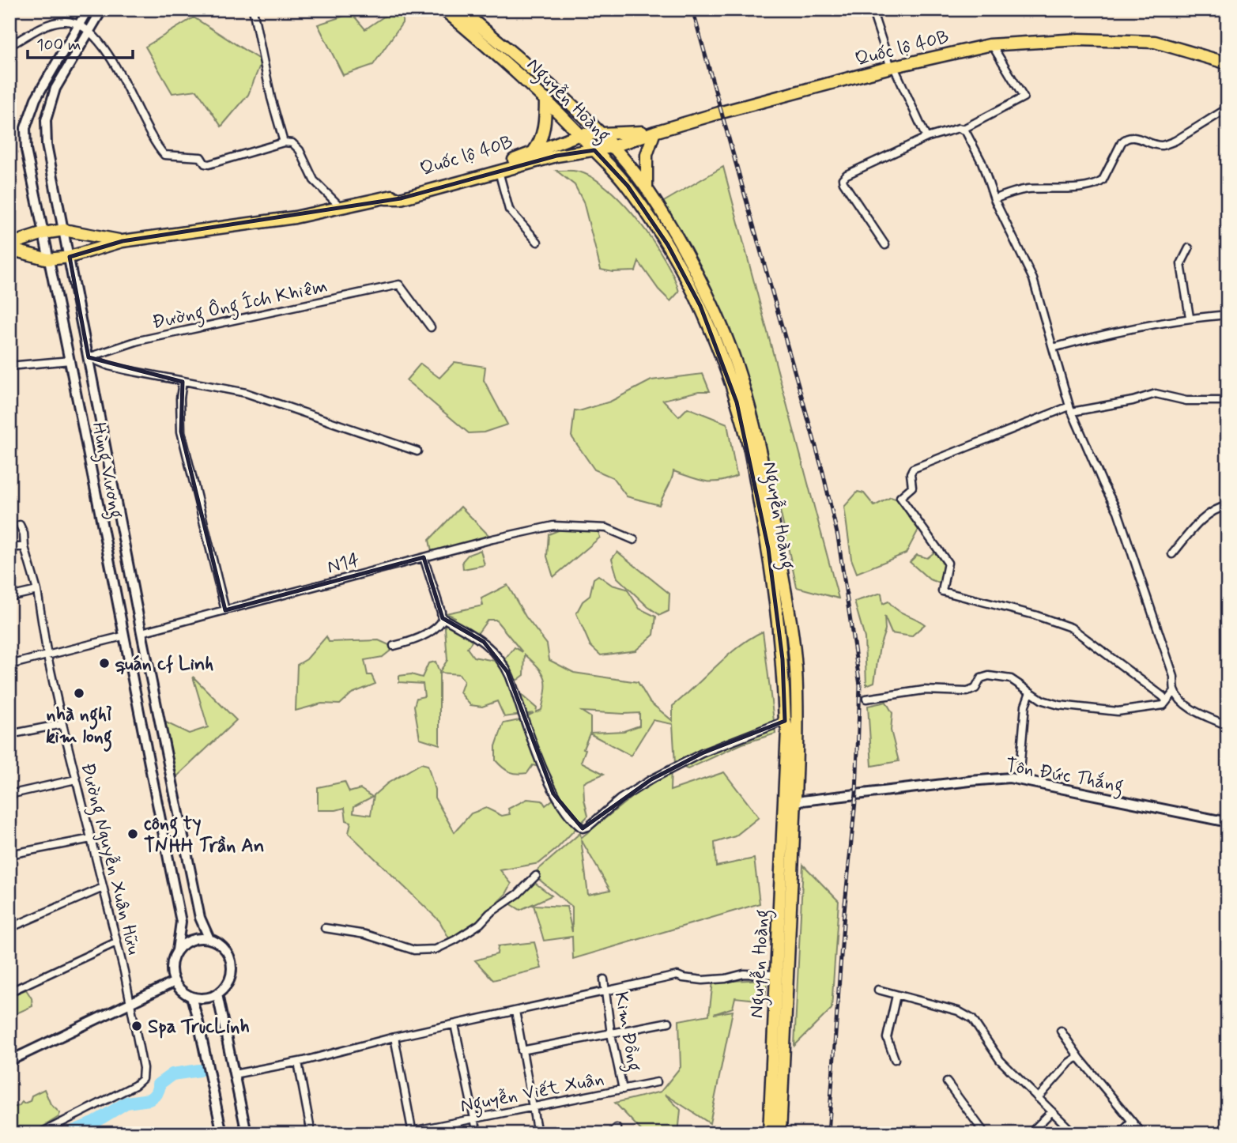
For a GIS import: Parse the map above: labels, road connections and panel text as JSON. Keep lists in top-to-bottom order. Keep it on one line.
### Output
{"streets":{"highway":["Quốc lộ 40B","Nguyễn Hoàng"],"main road":["Hùng Vương","Tôn Đức Thắng"],"street":["Đường Ông Ích Khiêm","N14","Đường Nguyễn Xuân Hữu","Kim Đồng","Nguyễn Viết Xuân"]},"crossings":[["Quốc lộ 40B","Nguyễn Hoàng"],["Nguyễn Hoàng","Tôn Đức Thắng"],["Đường Ông Ích Khiêm","Hùng Vương"],["Hùng Vương","N14"],["Kim Đồng","Nguyễn Viết Xuân"]],"places":["quán cf Linh","nhà nghỉ kim long","công ty TNHH Trần An","Spa TrucLinh"],"scale_bar":"100 m"}
